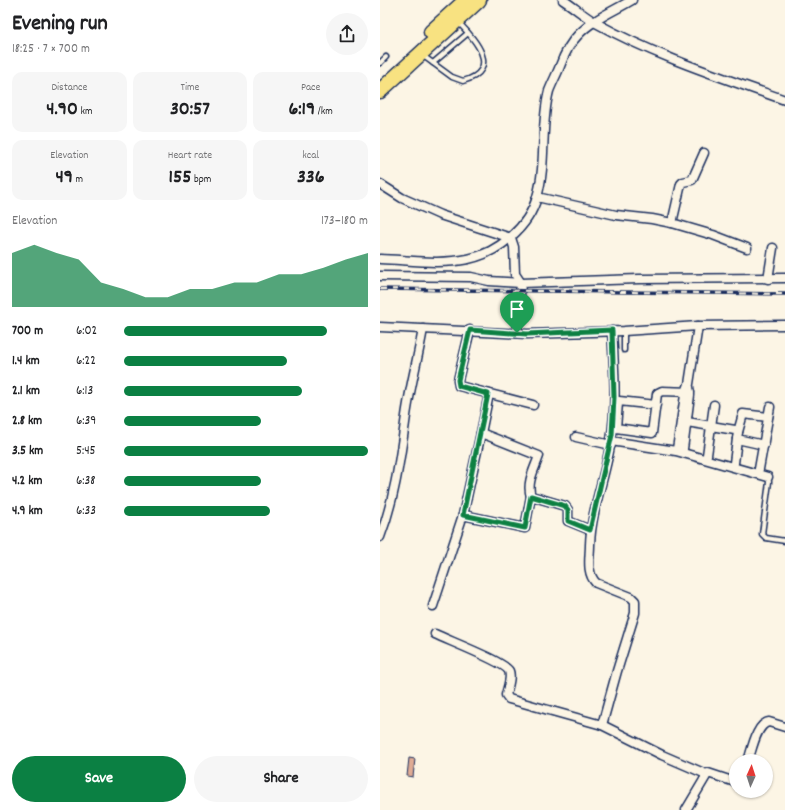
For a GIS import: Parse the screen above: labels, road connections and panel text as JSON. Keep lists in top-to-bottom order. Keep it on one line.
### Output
{"north":"top","page":{"heading":["Evening run","18:25 · 7 × 700 m"],"stats":[["Distance","4.90 km"],["Time","30:57"],["Pace","6:19 /km"],["Elevation","49 m"],["Heart rate","155 bpm"],["kcal","336"]],"chart":["Elevation","173–180 m"],"list":[{"name":"700 m","note":"6:02"},{"name":"1.4 km","note":"6:22"},{"name":"2.1 km","note":"6:13"},{"name":"2.8 km","note":"6:39"},{"name":"3.5 km","note":"5:45"},{"name":"4.2 km","note":"6:38"},{"name":"4.9 km","note":"6:33"}],"buttons":["Save","Share"]}}
